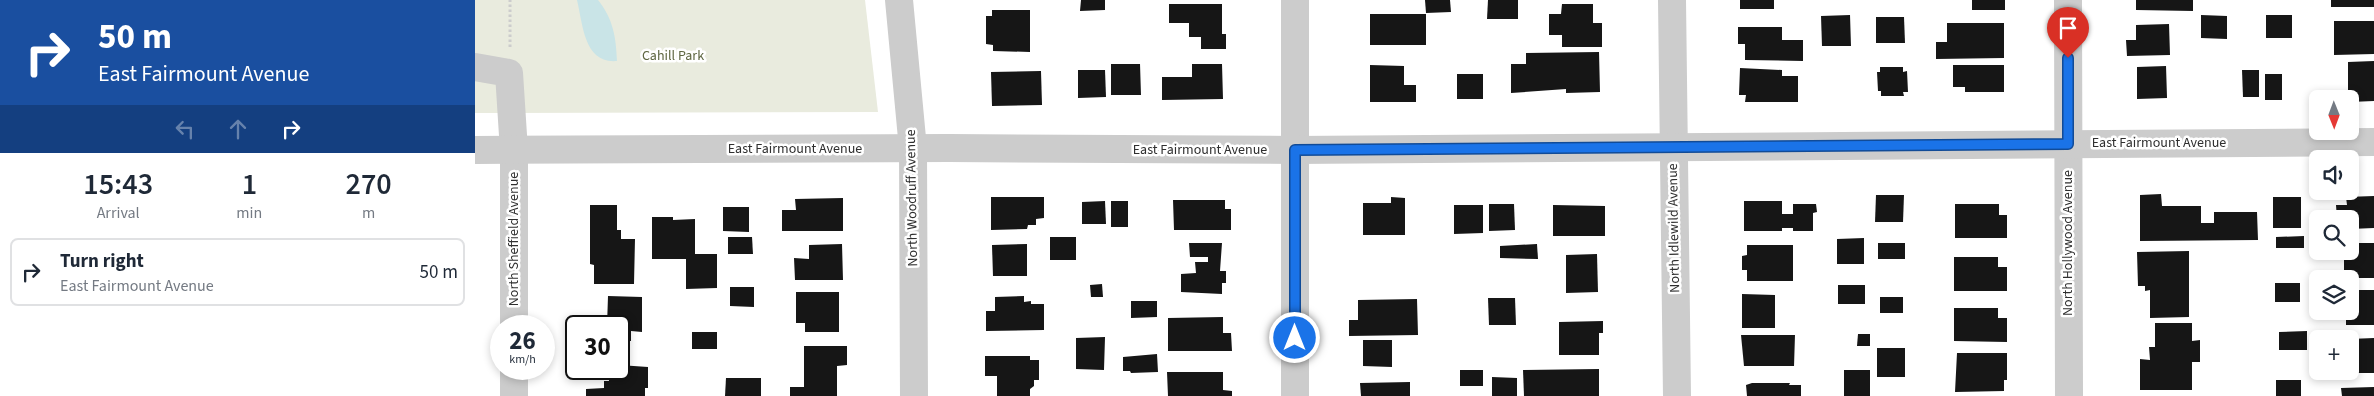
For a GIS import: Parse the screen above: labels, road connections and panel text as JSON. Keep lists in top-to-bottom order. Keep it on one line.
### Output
{"streets":{"street":["East Fairmount Avenue","North Woodruff Avenue","North Idlewild Avenue","North Sheffield Avenue","North Hollywood Avenue"]},"crossings":[["East Fairmount Avenue","North Woodruff Avenue"],["East Fairmount Avenue","North Idlewild Avenue"],["East Fairmount Avenue","North Sheffield Avenue"],["East Fairmount Avenue","North Hollywood Avenue"]],"parks":["Cahill Park"],"north":"bottom","page":{"turn":["50 m","East Fairmount Avenue"],"map_buttons":"+","eta":["15:43","Arrival","1","min","270","m"],"list":[{"name":"Turn right","note":"East Fairmount Avenue","value":"50 m"}],"speed":"26 km/h","limit":"30"}}
